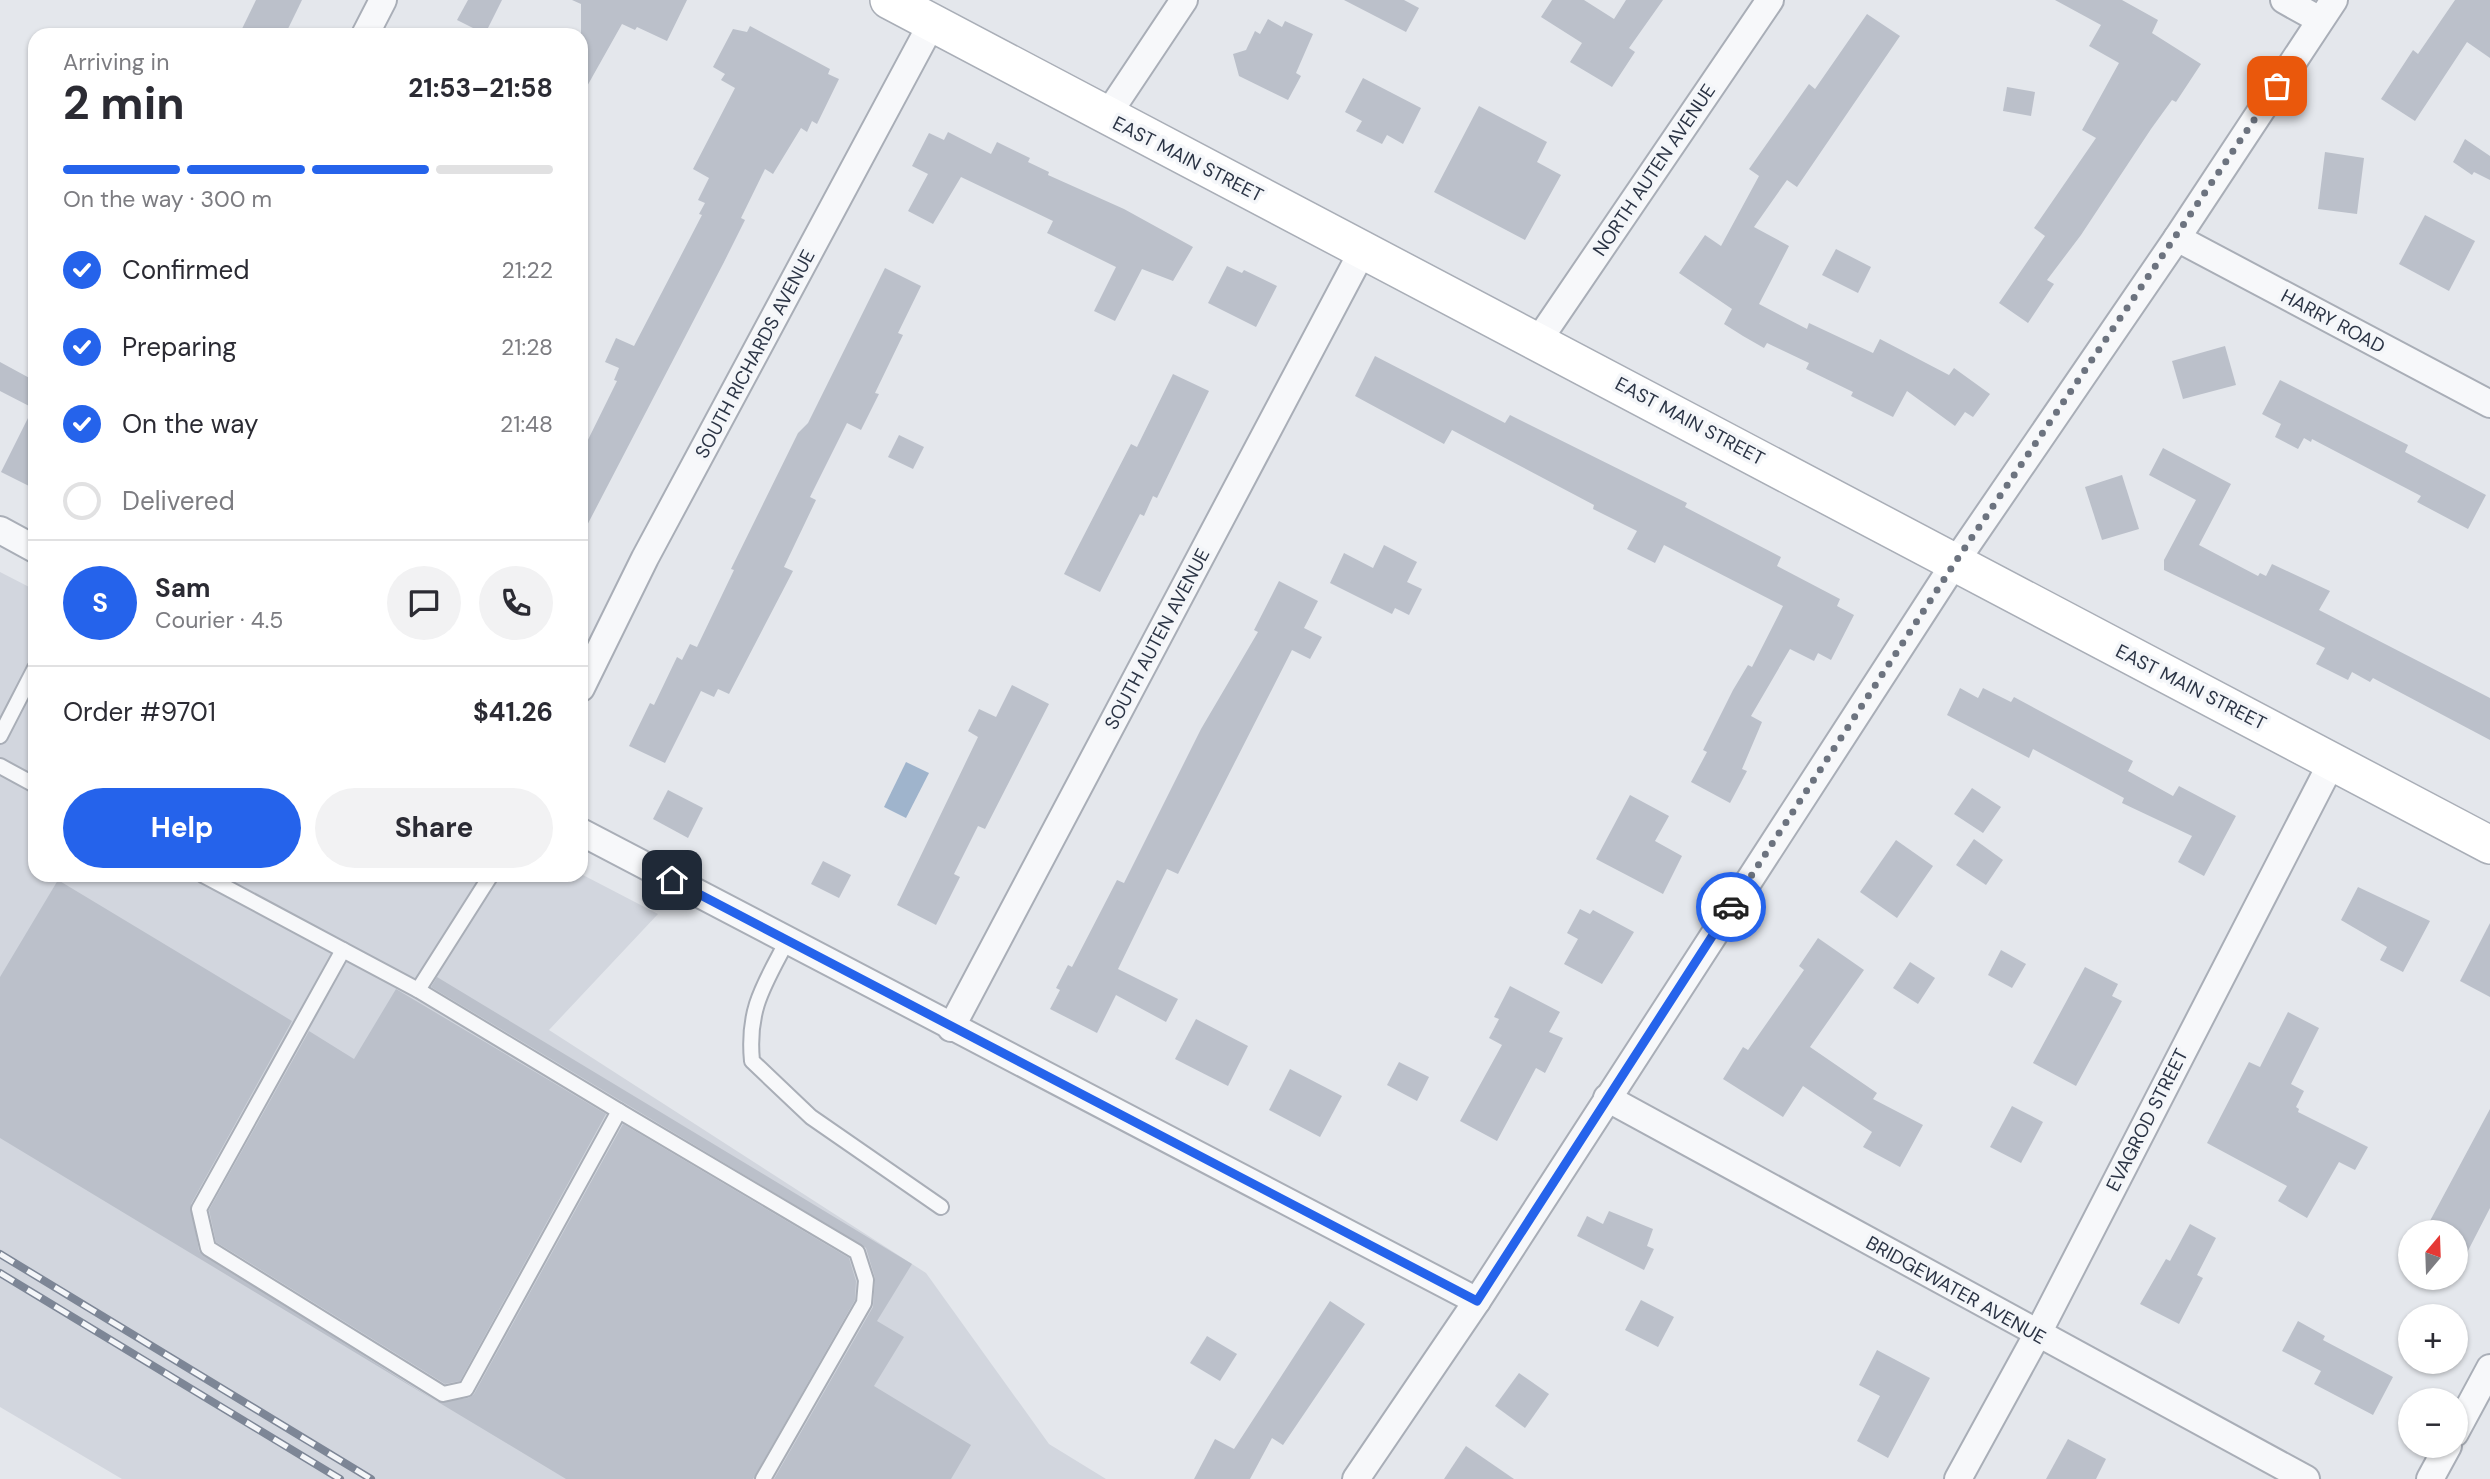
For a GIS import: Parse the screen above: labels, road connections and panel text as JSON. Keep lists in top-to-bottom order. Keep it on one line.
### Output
{"streets":{"street":["EAST MAIN STREET","NORTH AUTEN AVENUE","HARRY ROAD","SOUTH RICHARDS AVENUE","SOUTH AUTEN AVENUE","EVAGROD STREET","BRIDGEWATER AVENUE"]},"crossings":[["EAST MAIN STREET","NORTH AUTEN AVENUE"],["EAST MAIN STREET","SOUTH RICHARDS AVENUE"],["EAST MAIN STREET","SOUTH AUTEN AVENUE"],["EAST MAIN STREET","EVAGROD STREET"],["EVAGROD STREET","BRIDGEWATER AVENUE"]],"north":"top","page":{"heading":["2 min","Arriving in","21:53–21:58"],"panel":["Sam","Courier · 4.5","Order #9701","$41.26"],"bar":"On the way · 300 m","list":[["Confirmed","21:22"],["Preparing","21:28"],["On the way","21:48"],"Delivered"],"round":"S","buttons":["Help","Share"],"map_buttons":["+","−"]}}
